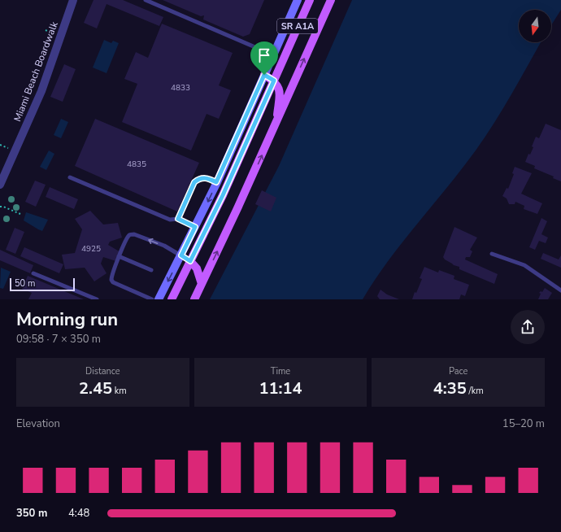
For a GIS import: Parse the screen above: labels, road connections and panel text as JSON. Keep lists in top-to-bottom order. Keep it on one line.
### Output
{"streets":{"main road":["SR A1A"],"street":["Miami Beach Boardwalk"]},"house_numbers":["4833","4835","4925"],"scale_bar":"50 m","north":"bottom","page":{"scale":"50 m","heading":["Morning run","09:58 · 7 × 350 m"],"stats":[["Distance","2.45 km"],["Time","11:14"],["Pace","4:35 /km"]],"chart":["Elevation","15–20 m"],"list":[{"name":"350 m","note":"4:48"}]}}
